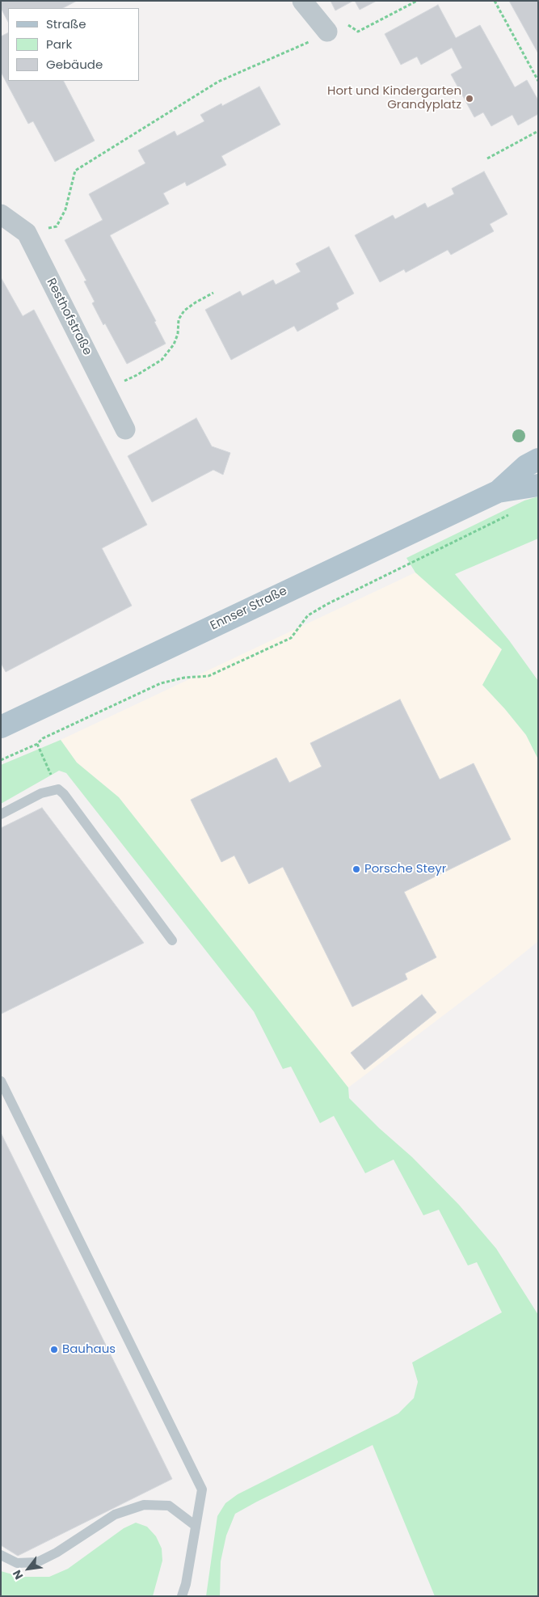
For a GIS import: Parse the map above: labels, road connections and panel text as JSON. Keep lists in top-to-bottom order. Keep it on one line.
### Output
{"streets":{"main road":["Ennser Straße"],"street":["Resthofstraße"]},"places":["Hort und Kindergarten Grandyplatz","Porsche Steyr","Bauhaus"],"legend":["Straße","Park","Gebäude"],"north":"bottom left"}
